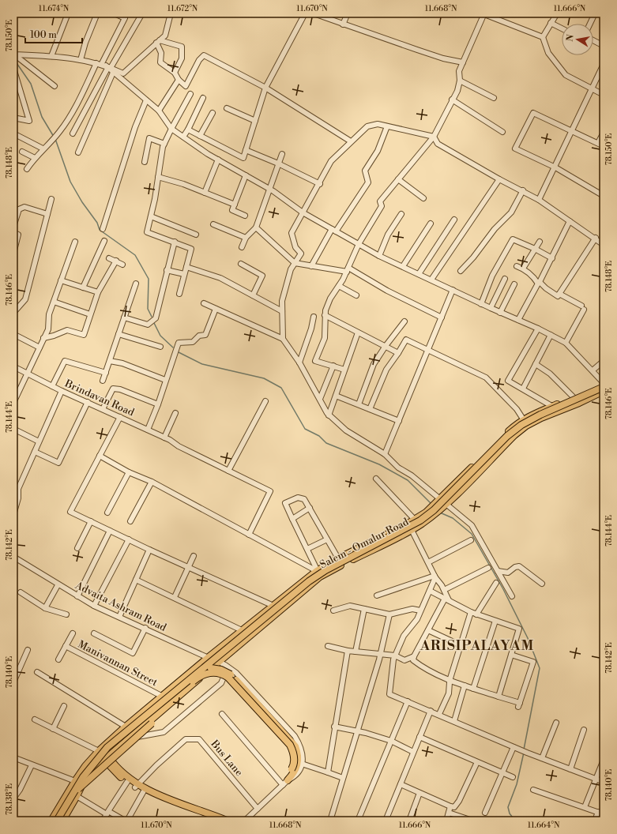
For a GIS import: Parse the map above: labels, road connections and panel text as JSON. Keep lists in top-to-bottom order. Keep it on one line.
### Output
{"streets":{"main road":["Salem - Omalur Road"],"street":["Brindavan Road","Advaita Ashram Road","Manivannan Street","Bus Lane"]},"crossings":[["Salem - Omalur Road","Advaita Ashram Road"]],"districts":["ARISIPALAYAM"],"scale_bar":"100 m","north":"left","coordinates":["11.674°N","11.672°N","11.670°N","11.668°N","11.666°N","78.150°E","78.148°E","78.146°E","78.144°E","78.142°E","78.140°E","78.138°E","11.664°N"]}
